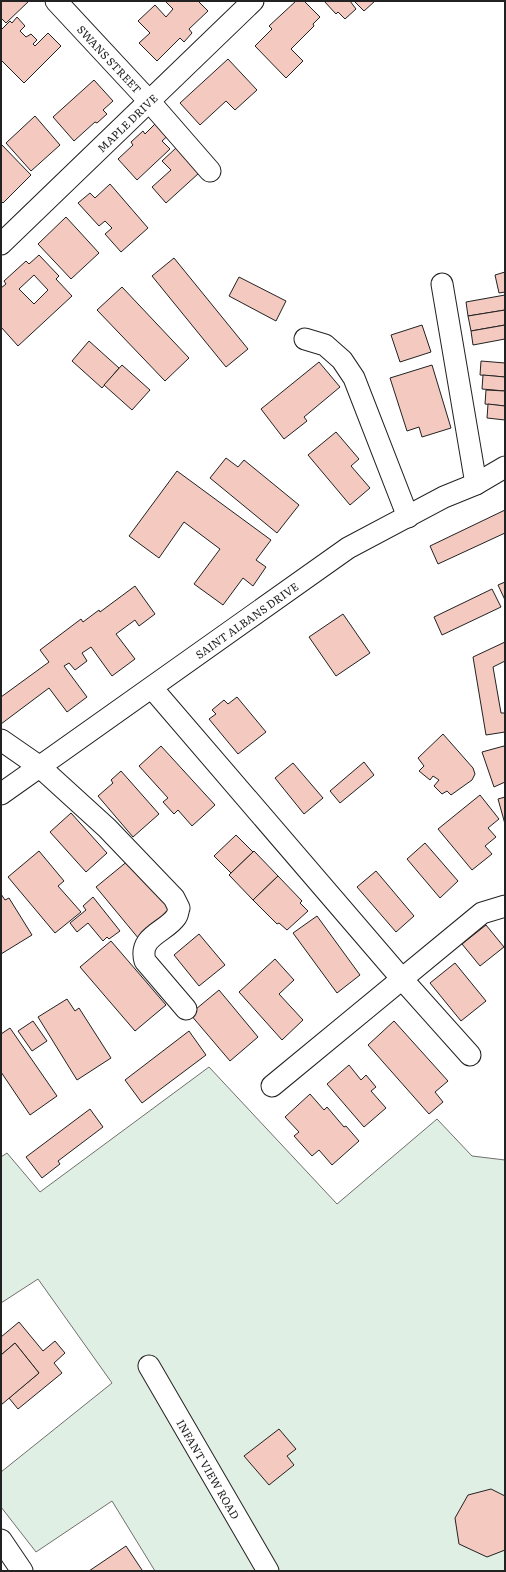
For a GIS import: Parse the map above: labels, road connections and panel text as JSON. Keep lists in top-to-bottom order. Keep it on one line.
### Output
{"streets":{"street":["SWANS STREET","MAPLE DRIVE","SAINT ALBANS DRIVE","INFANT VIEW ROAD"]},"crossings":[["SWANS STREET","MAPLE DRIVE"]]}
